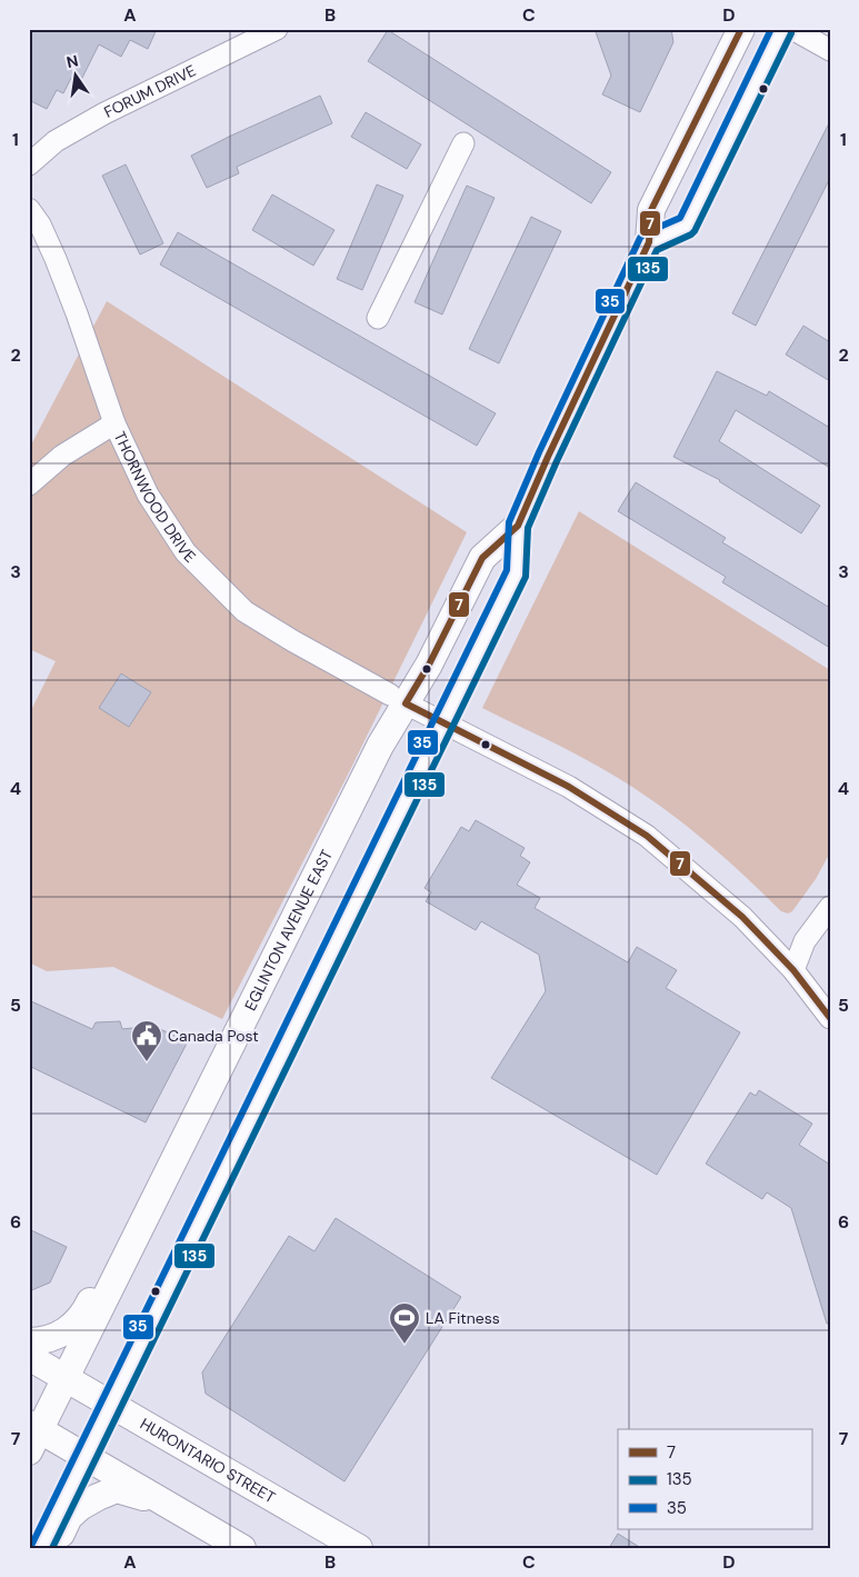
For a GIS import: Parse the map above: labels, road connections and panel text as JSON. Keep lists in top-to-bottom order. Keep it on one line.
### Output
{"streets":{"main road":["EGLINTON AVENUE EAST","HURONTARIO STREET"],"street":["FORUM DRIVE","THORNWOOD DRIVE"]},"crossings":[["THORNWOOD DRIVE","EGLINTON AVENUE EAST"],["EGLINTON AVENUE EAST","HURONTARIO STREET"]],"places":{"public building":["Canada Post"],"sports":["LA Fitness"]},"lines":["transit line 7","transit line 35","transit line 135"],"legend":["7","135","35"],"north":"top","grid":{"columns":["A","B","C","D"],"rows":["1","2","3","4","5","6","7"]}}
